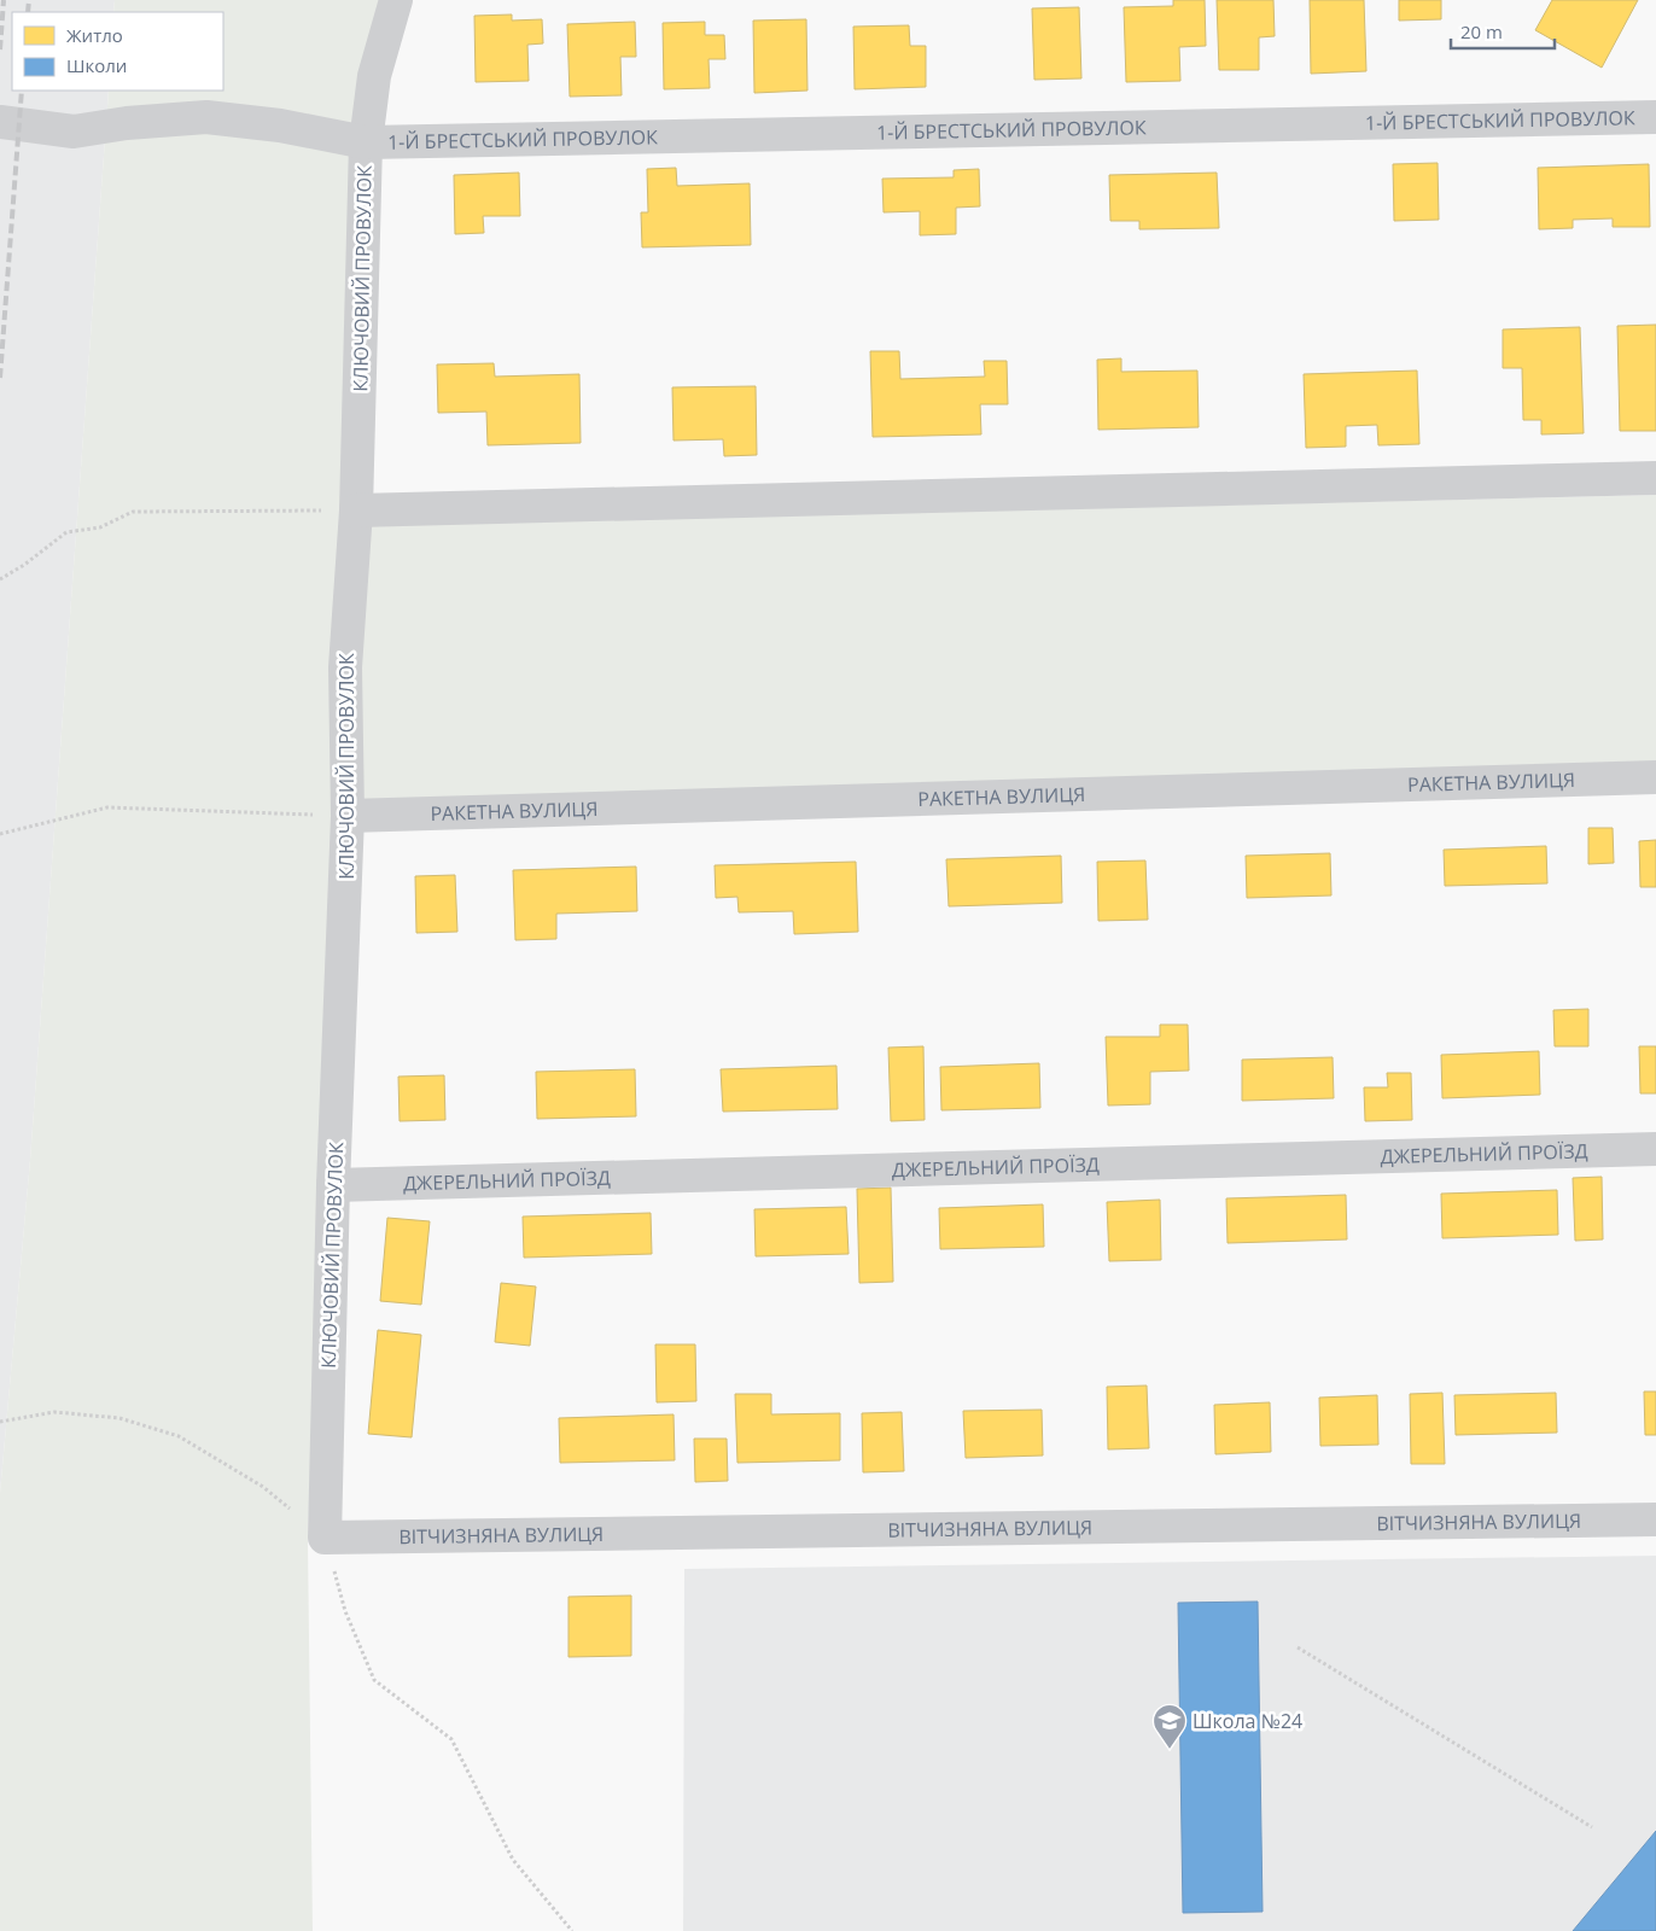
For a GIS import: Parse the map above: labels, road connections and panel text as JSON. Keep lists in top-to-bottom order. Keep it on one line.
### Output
{"streets":{"street":["1-Й БРЕСТСЬКИЙ ПРОВУЛОК","КЛЮЧОВИЙ ПРОВУЛОК","РАКЕТНА ВУЛИЦЯ","ДЖЕРЕЛЬНИЙ ПРОЇЗД","ВІТЧИЗНЯНА ВУЛИЦЯ"]},"crossings":[["1-Й БРЕСТСЬКИЙ ПРОВУЛОК","КЛЮЧОВИЙ ПРОВУЛОК"],["КЛЮЧОВИЙ ПРОВУЛОК","РАКЕТНА ВУЛИЦЯ"],["КЛЮЧОВИЙ ПРОВУЛОК","ДЖЕРЕЛЬНИЙ ПРОЇЗД"],["КЛЮЧОВИЙ ПРОВУЛОК","ВІТЧИЗНЯНА ВУЛИЦЯ"]],"places":{"school or university":["Школа №24"]},"legend":["Житло","Школи"],"scale_bar":"20 m"}
